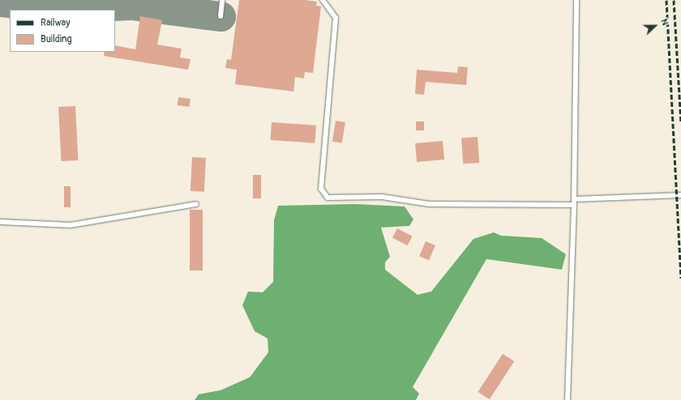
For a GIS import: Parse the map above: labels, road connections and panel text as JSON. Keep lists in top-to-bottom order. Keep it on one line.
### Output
{"legend":["Railway","Building"],"north":"right"}
